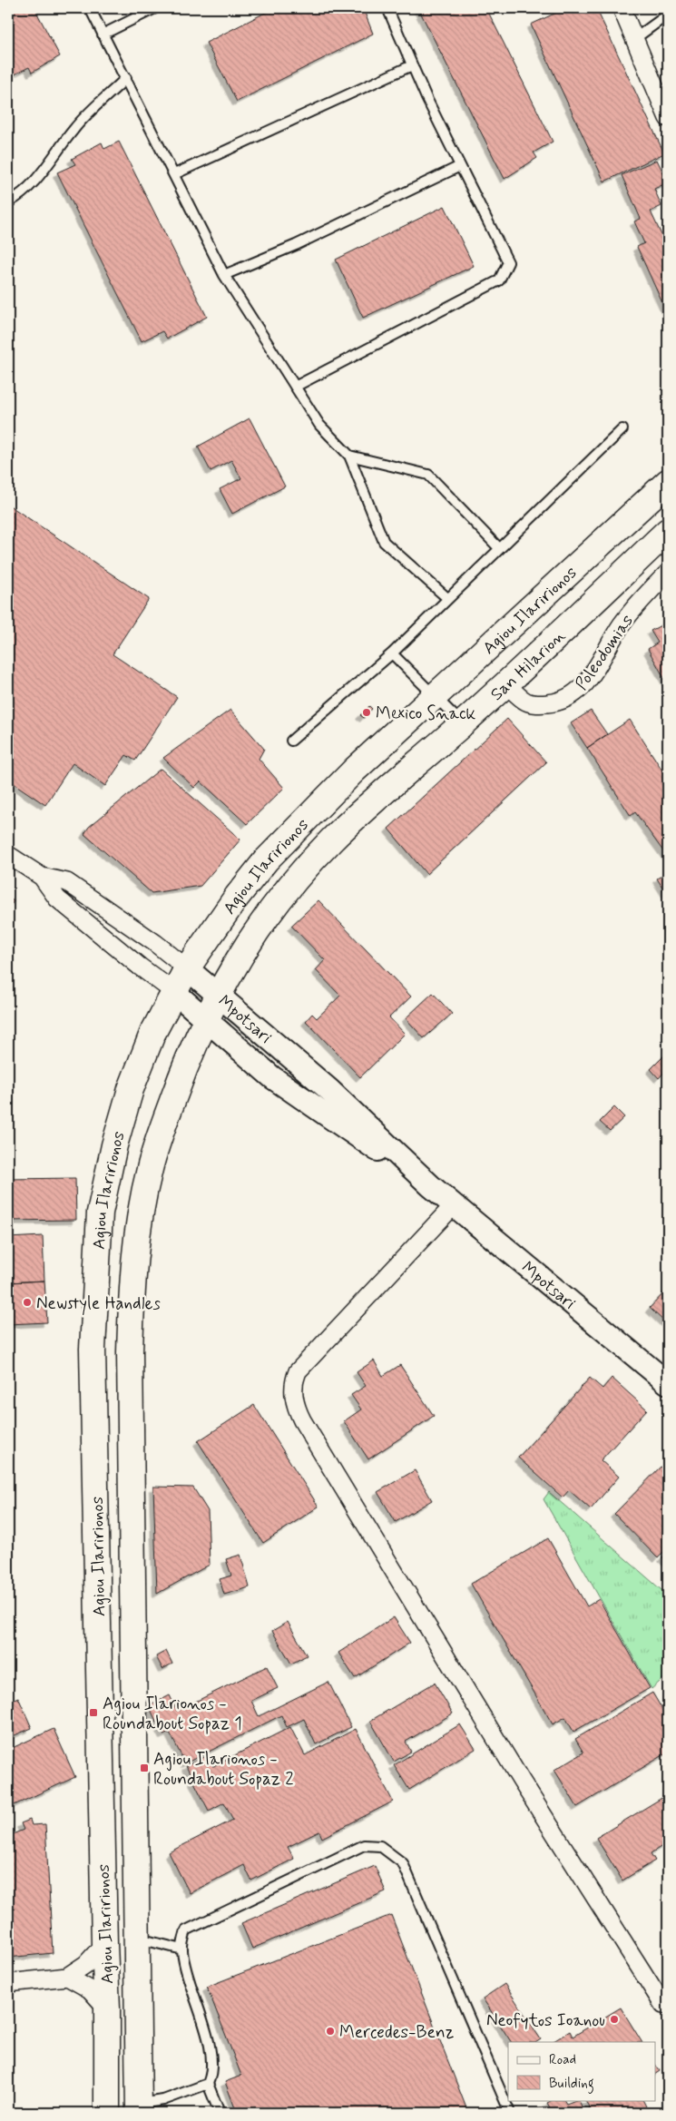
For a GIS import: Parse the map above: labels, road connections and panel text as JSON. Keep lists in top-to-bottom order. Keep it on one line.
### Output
{"streets":{"main road":["Agiou Ilaririonos","San Hilarion"],"street":["Poleodomias","Mpotsari"]},"crossings":[["Agiou Ilaririonos","San Hilarion"],["Agiou Ilaririonos","Mpotsari"],["Poleodomias","San Hilarion"]],"places":{"other":["Mexico Snack","Newstyle Handles","Neofytos Ioanou","Mercedes-Benz"],"transit":["Agiou Ilarionos - Roundabout Sopaz 1","Agiou Ilarionos - Roundabout Sopaz 2"]},"legend":["Road","Building"]}
